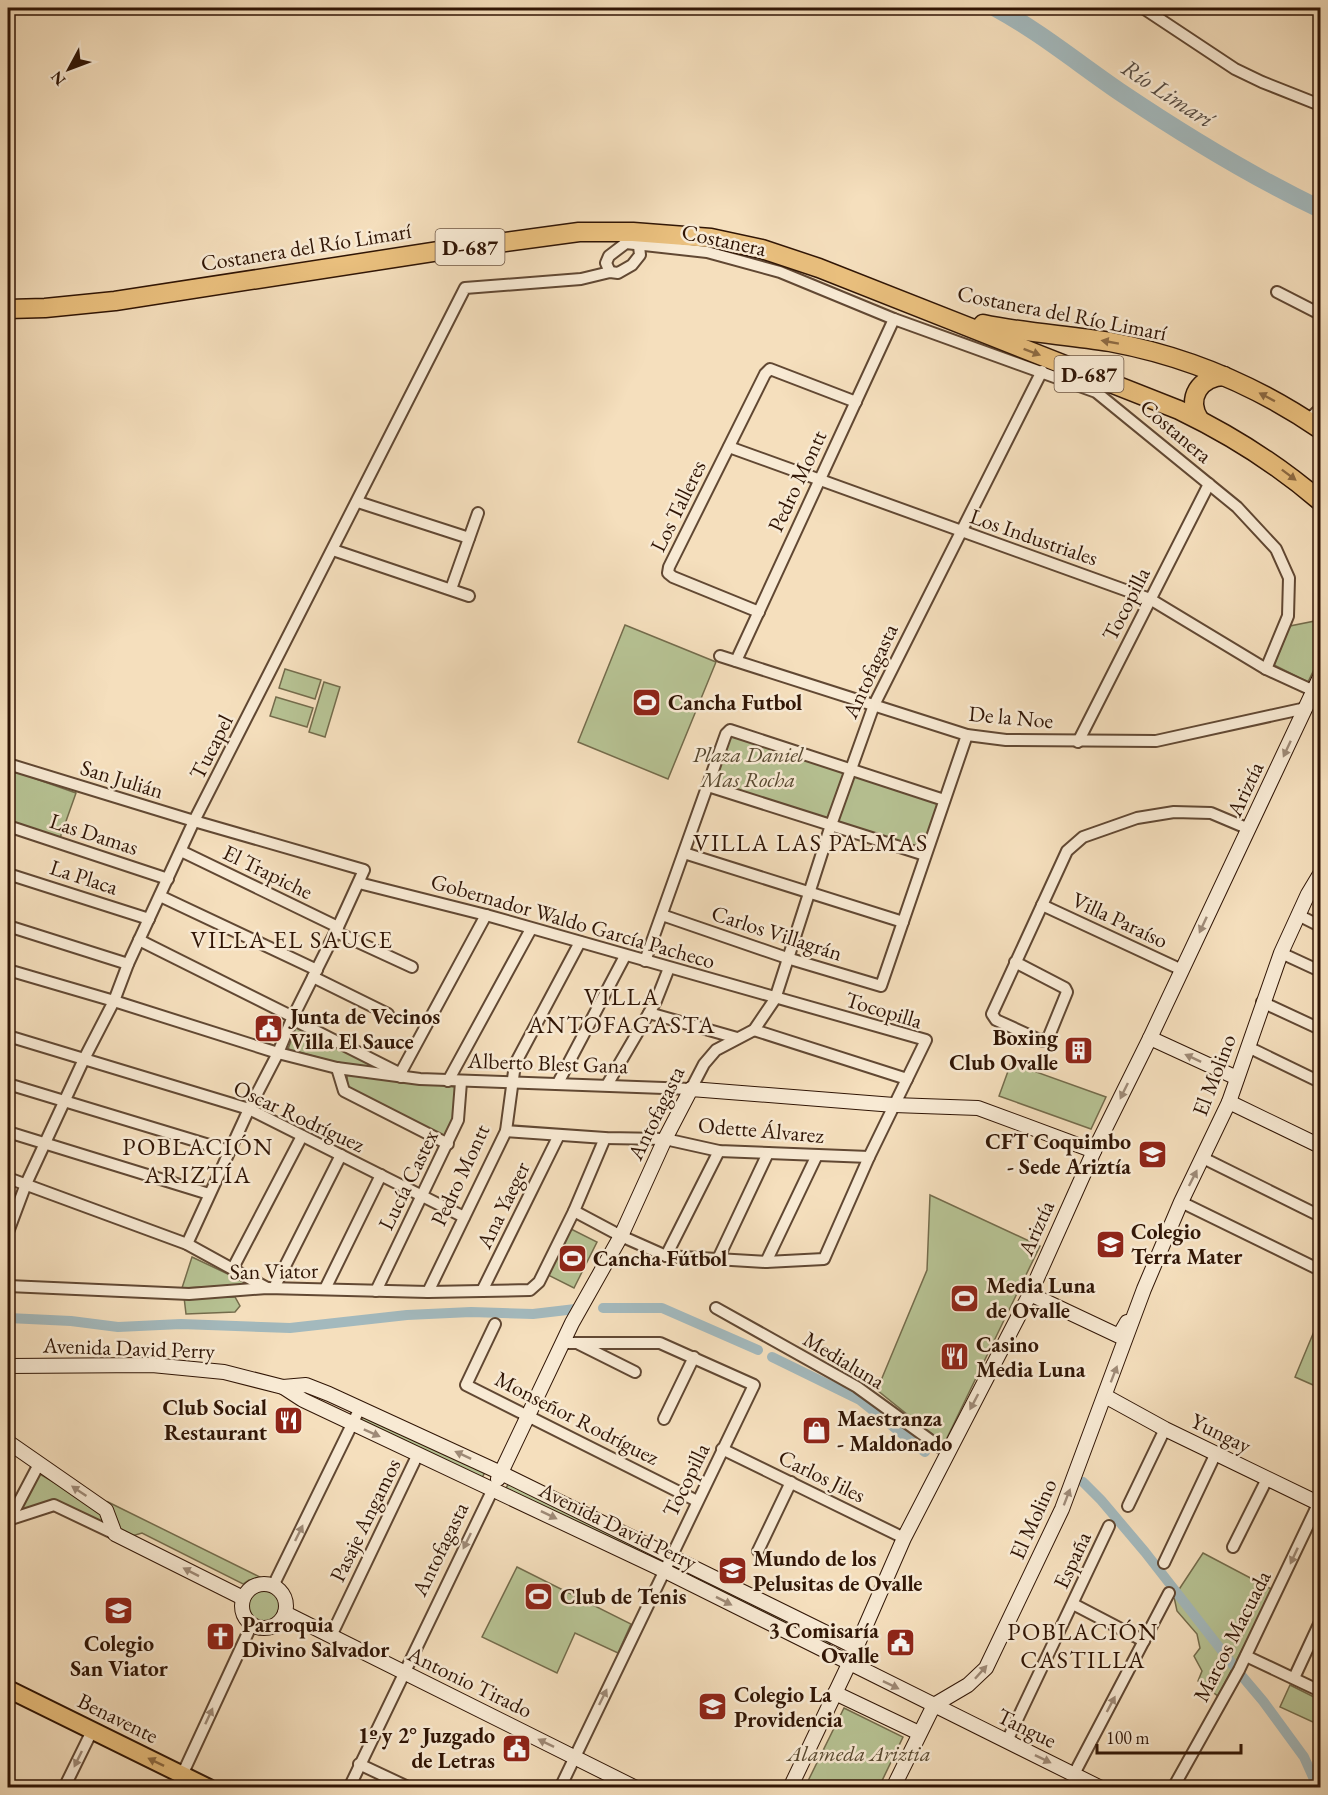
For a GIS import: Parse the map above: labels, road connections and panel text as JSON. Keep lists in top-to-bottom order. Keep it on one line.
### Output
{"streets":{"highway":["Costanera del Río Limarí","D-687"],"main road":["Antofagasta","Ariztía","Alberto Blest Gana","El Molino","Avenida David Perry","Yungay","Antonio Tirado","Benavente","Tangue"],"street":["Costanera","Pedro Montt","Los Talleres","Los Industriales","Tocopilla","De la Noe","Tucapel","San Julián","Las Damas","El Trapiche","La Placa","Villa Paraíso","Gobernador Waldo García Pacheco","Carlos Villagrán","Oscar Rodríguez","Odette Álvarez","Lucía Castex","Ana Yaeger","San Viator","Medialuna","Monseñor Rodríguez","Carlos Jiles","Pasaje Angamos","España","Marcos Macuada"]},"crossings":[["Costanera","Costanera del Río Limarí"],["Costanera","Pedro Montt"],["Costanera","Los Industriales"],["Costanera","Tocopilla"],["Costanera","Antofagasta"],["Costanera","Tucapel"],["Pedro Montt","Los Talleres"],["Pedro Montt","Los Industriales"],["Pedro Montt","De la Noe"],["Pedro Montt","Gobernador Waldo García Pacheco"],["Pedro Montt","Alberto Blest Gana"],["Pedro Montt","Oscar Rodríguez"],["Pedro Montt","Odette Álvarez"],["Pedro Montt","San Viator"],["Los Talleres","Los Industriales"],["Los Industriales","Tocopilla"],["Los Industriales","Antofagasta"],["Los Industriales","Ariztía"],["Tocopilla","Antofagasta"],["Tocopilla","De la Noe"],["Tocopilla","Gobernador Waldo García Pacheco"],["Tocopilla","Alberto Blest Gana"],["Tocopilla","Odette Álvarez"],["Tocopilla","Avenida David Perry"],["Tocopilla","Monseñor Rodríguez"],["Tocopilla","Carlos Jiles"],["Tocopilla","Antonio Tirado"],["Antofagasta","De la Noe"],["Antofagasta","Gobernador Waldo García Pacheco"],["Antofagasta","Carlos Villagrán"],["Antofagasta","Alberto Blest Gana"],["Antofagasta","Odette Álvarez"],["Antofagasta","Avenida David Perry"],["Antofagasta","Monseñor Rodríguez"],["Antofagasta","Antonio Tirado"],["De la Noe","Ariztía"],["Tucapel","San Julián"],["Tucapel","Las Damas"],["Tucapel","El Trapiche"],["Tucapel","La Placa"],["Tucapel","Alberto Blest Gana"],["Tucapel","Oscar Rodríguez"],["San Julián","Gobernador Waldo García Pacheco"],["Ariztía","Villa Paraíso"],["Ariztía","Alberto Blest Gana"],["Ariztía","El Molino"],["Ariztía","Avenida David Perry"],["Ariztía","Medialuna"],["Ariztía","Carlos Jiles"],["Alberto Blest Gana","Lucía Castex"],["El Molino","Avenida David Perry"],["El Molino","Yungay"],["El Molino","Tangue"],["Oscar Rodríguez","Lucía Castex"],["Odette Álvarez","Ana Yaeger"],["Lucía Castex","San Viator"],["Ana Yaeger","San Viator"],["Avenida David Perry","Pasaje Angamos"],["Avenida David Perry","Tangue"],["Yungay","Marcos Macuada"],["Pasaje Angamos","Antonio Tirado"],["España","Tangue"]],"one_way":["Ariztía","El Molino","Antonio Tirado","Benavente","Tangue"],"districts":["VILLA LAS PALMAS","VILLA EL SAUCE","VILLA ANTOFAGASTA","POBLACIÓN ARIZTÍA","POBLACIÓN CASTILLA"],"water":["Río Limarí"],"parks":["Plaza Daniel Mas Rocha","Alameda Ariztia"],"places":{"sports":["Cancha Futbol","Cancha Fútbol","Media Luna de Ovalle","Club de Tenis"],"public building":["Junta de Vecinos Villa El Sauce","3 Comisaría Ovalle","1º y 2° Juzgado de Letras"],"building":["Boxing Club Ovalle"],"school or university":["CFT Coquimbo - Sede Ariztía","Colegio Terra Mater","Mundo de los Pelusitas de Ovalle","Colegio San Viator","Colegio La Providencia"],"restaurant":["Casino Media Luna","Club Social Restaurant"],"shop":["Maestranza - Maldonado"],"church":["Parroquia Divino Salvador"]},"scale_bar":"100 m","north":"bottom left"}
